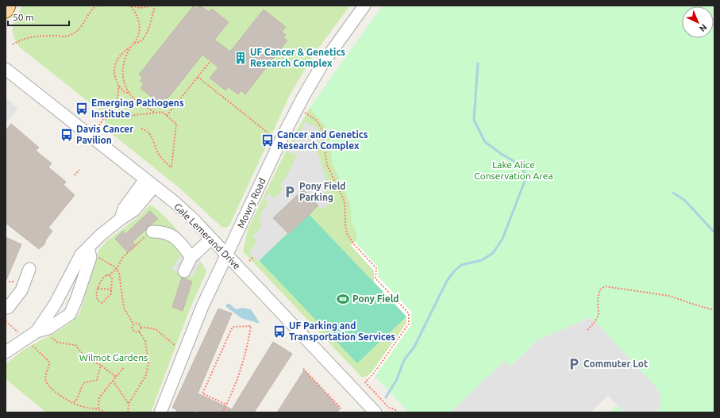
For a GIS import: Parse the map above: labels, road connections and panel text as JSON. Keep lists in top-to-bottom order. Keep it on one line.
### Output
{"streets":{"street":["Mowry Road","Gale Lemerand Drive"]},"crossings":[["Mowry Road","Gale Lemerand Drive"]],"parks":["Lake Alice Conservation Area","Wilmot Gardens"],"places":{"building":["UF Cancer & Genetics Research Complex"],"bus stop":["Emerging Pathogens Institute","Davis Cancer Pavilion","Cancer and Genetics Research Complex","UF Parking and Transportation Services"],"parking":["Pony Field Parking","Commuter Lot"],"sports":["Pony Field"]},"scale_bar":"50 m","north":"bottom right"}
